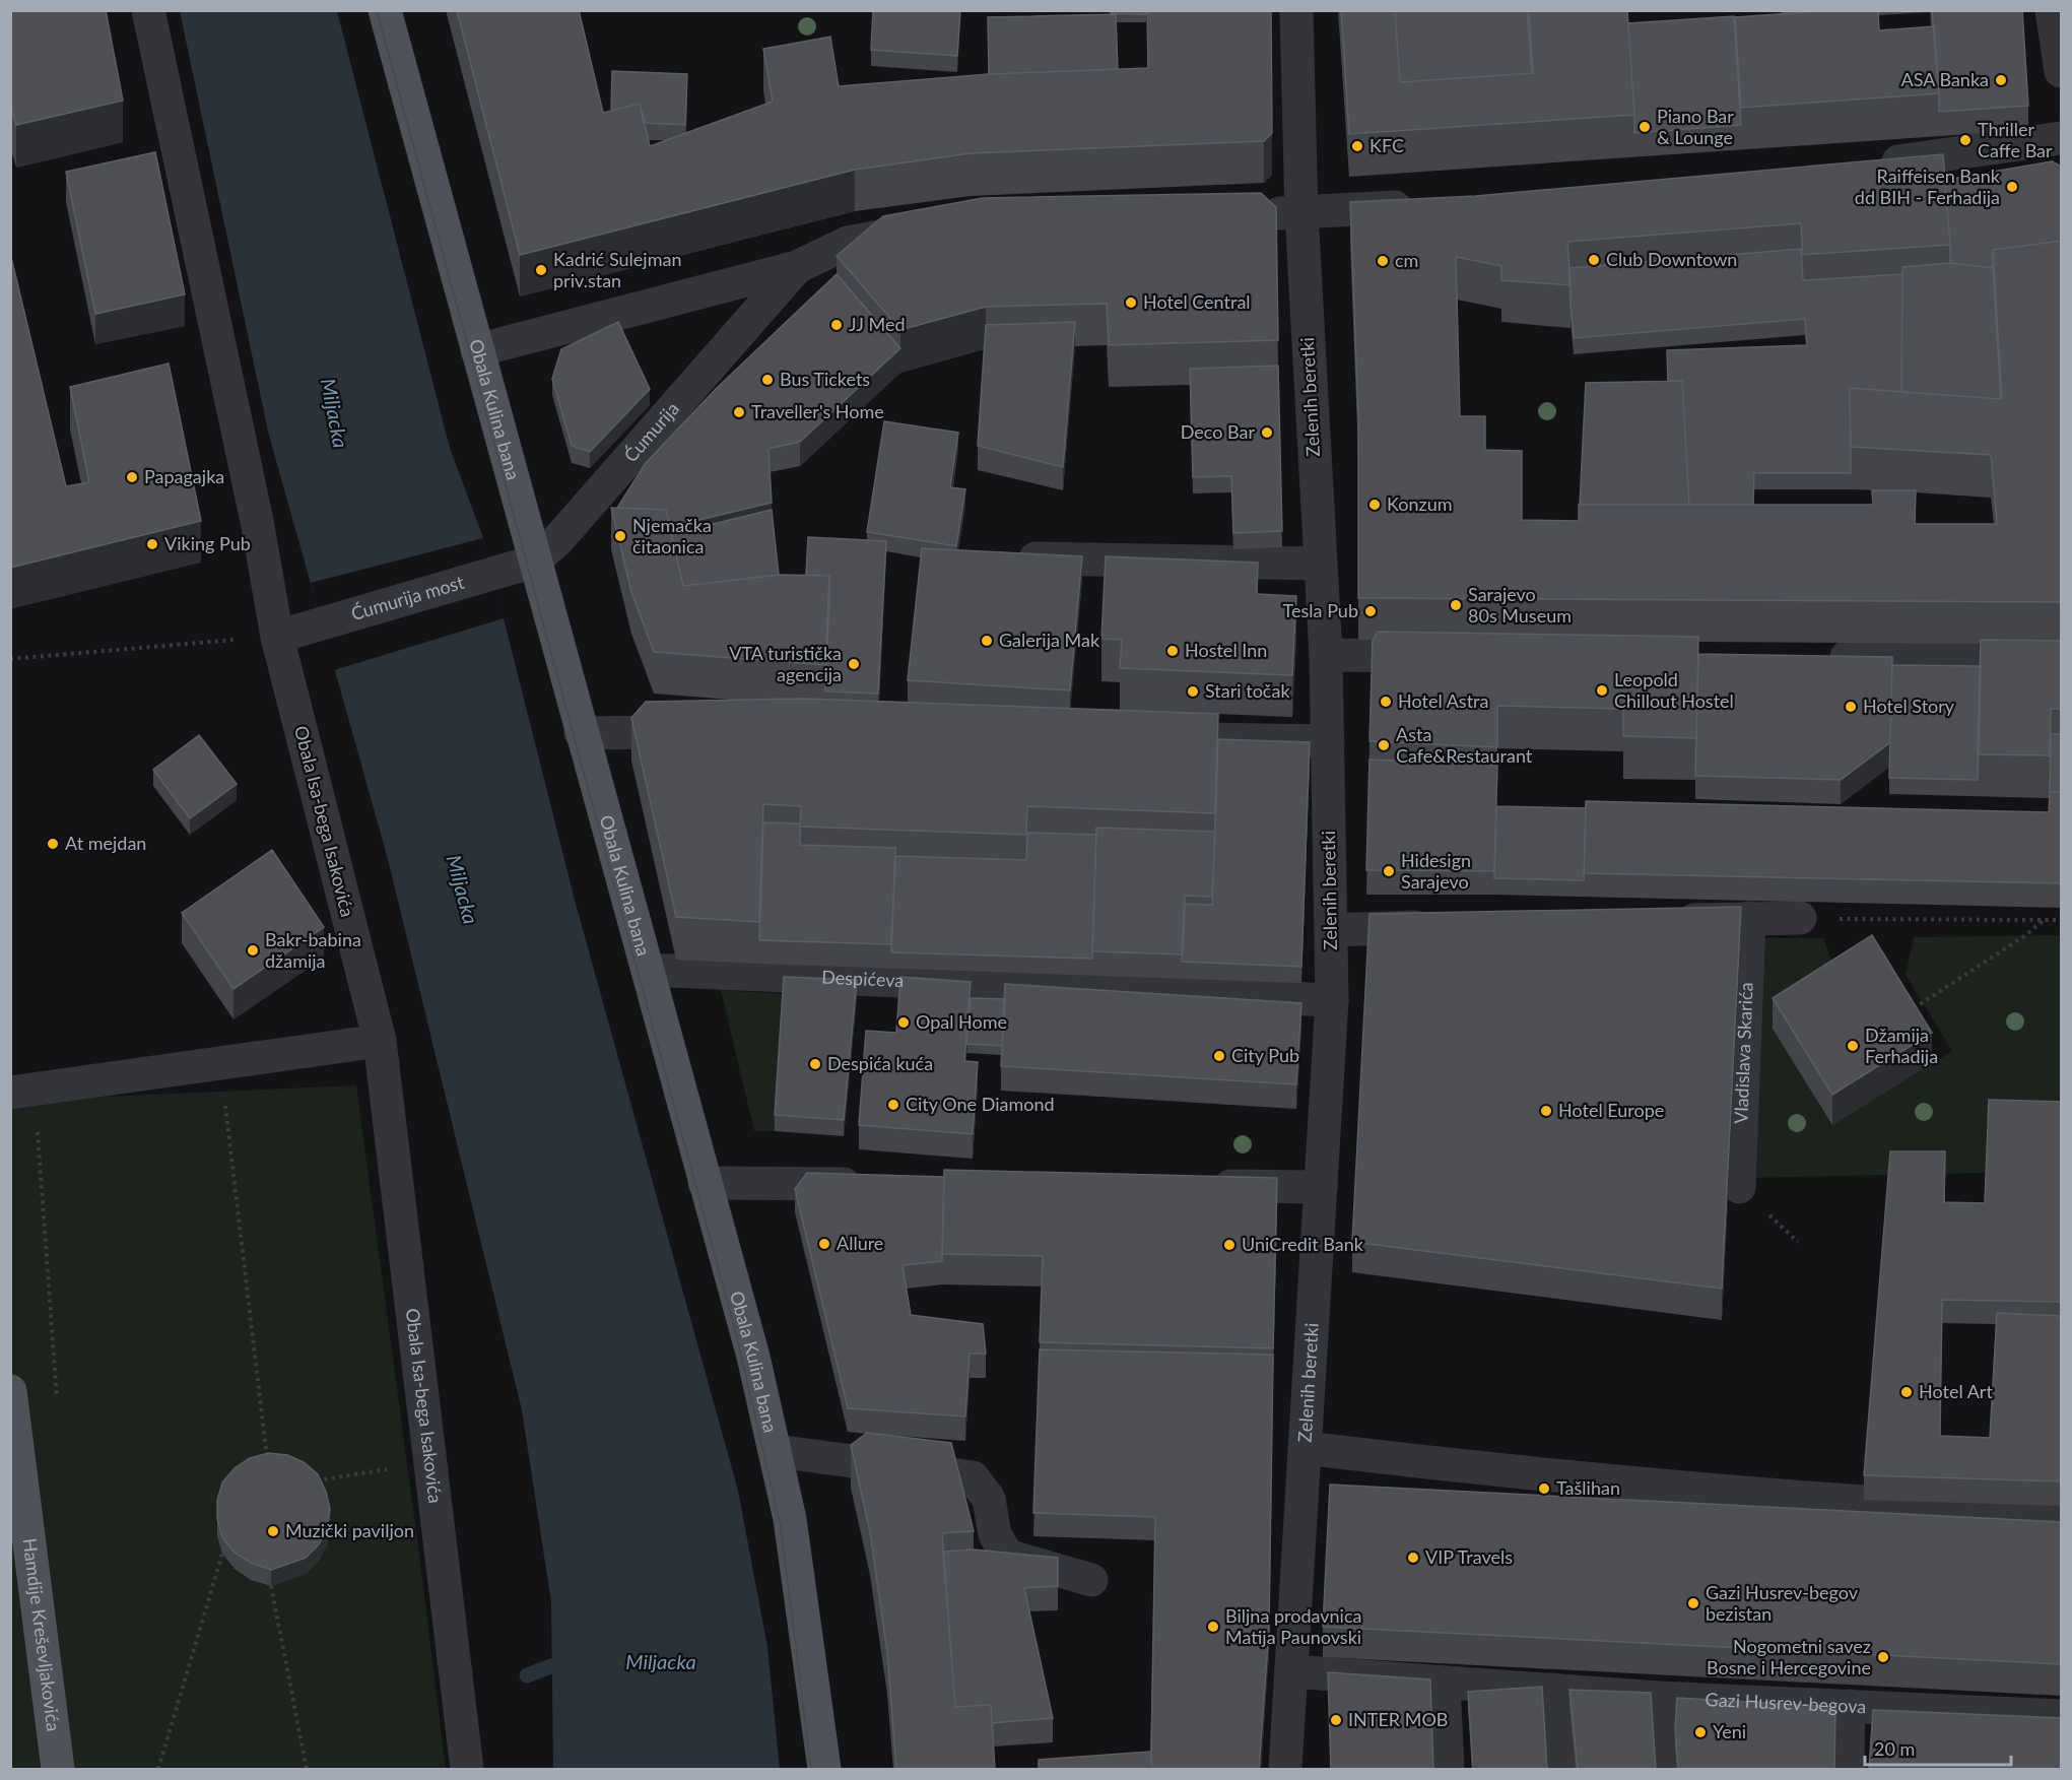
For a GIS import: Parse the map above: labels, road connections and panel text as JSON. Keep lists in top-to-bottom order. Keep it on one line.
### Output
{"streets":{"main road":["Obala Kulina bana","Hamdije Kreševljakovića"],"street":["Zelenih beretki","Ćumurija","Ćumurija most","Obala Isa-bega Isakovića","Despićeva","Vladislava Skarića","Gazi Husrev-begova"]},"crossings":[["Zelenih beretki","Despićeva"],["Zelenih beretki","Gazi Husrev-begova"],["Obala Kulina bana","Ćumurija"],["Obala Kulina bana","Despićeva"],["Ćumurija","Ćumurija most"],["Ćumurija most","Obala Isa-bega Isakovića"]],"water":["Miljacka"],"places":["ASA Banka","Piano Bar & Lounge","Thriller Caffe Bar","KFC","Raiffeisen Bank dd BIH - Ferhadija","Club Downtown","cm","Kadrić Sulejman priv.stan","Hotel Central","JJ Med","Bus Tickets","Traveller's Home","Deco Bar","Papagajka","Konzum","Njemačka čitaonica","Viking Pub","Sarajevo 80s Museum","Tesla Pub","Galerija Mak","Hostel Inn","VTA turistička agencija","Leopold Chillout Hostel","Stari točak","Hotel Astra","Hotel Story","Asta Cafe&Restaurant","At mejdan","Hidesign Sarajevo","Bakr-babina džamija","Opal Home","Džamija Ferhadija","City Pub","Despića kuća","City One Diamond","Hotel Europe","Allure","UniCredit Bank","Hotel Art","Tašlihan","Muzički paviljon","VIP Travels","Gazi Husrev-begov bezistan","Biljna prodavnica Matija Paunovski","Nogometni savez Bosne i Hercegovine","INTER MOB","Yeni"],"scale_bar":"20 m"}
